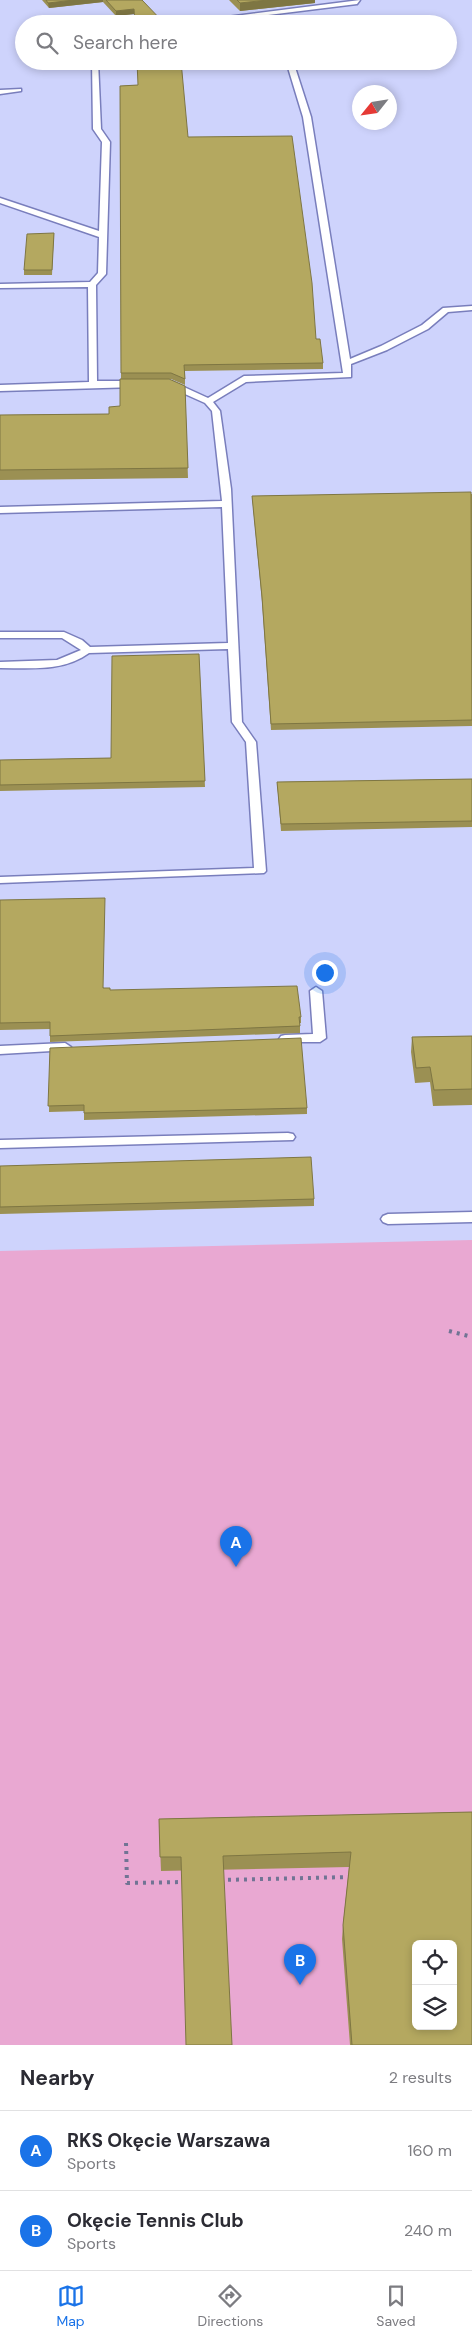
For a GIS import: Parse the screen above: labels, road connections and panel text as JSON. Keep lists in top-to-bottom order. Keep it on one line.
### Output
{"north":"bottom left","page":{"search":"Search here","pins":["A","B"],"heading":["Nearby","2 results"],"list":[{"mark":"A","name":"RKS Okęcie Warszawa","note":"Sports","value":"160 m"},{"mark":"B","name":"Okęcie Tennis Club","note":"Sports","value":"240 m"}],"nav":["Map","Directions","Saved"]}}
